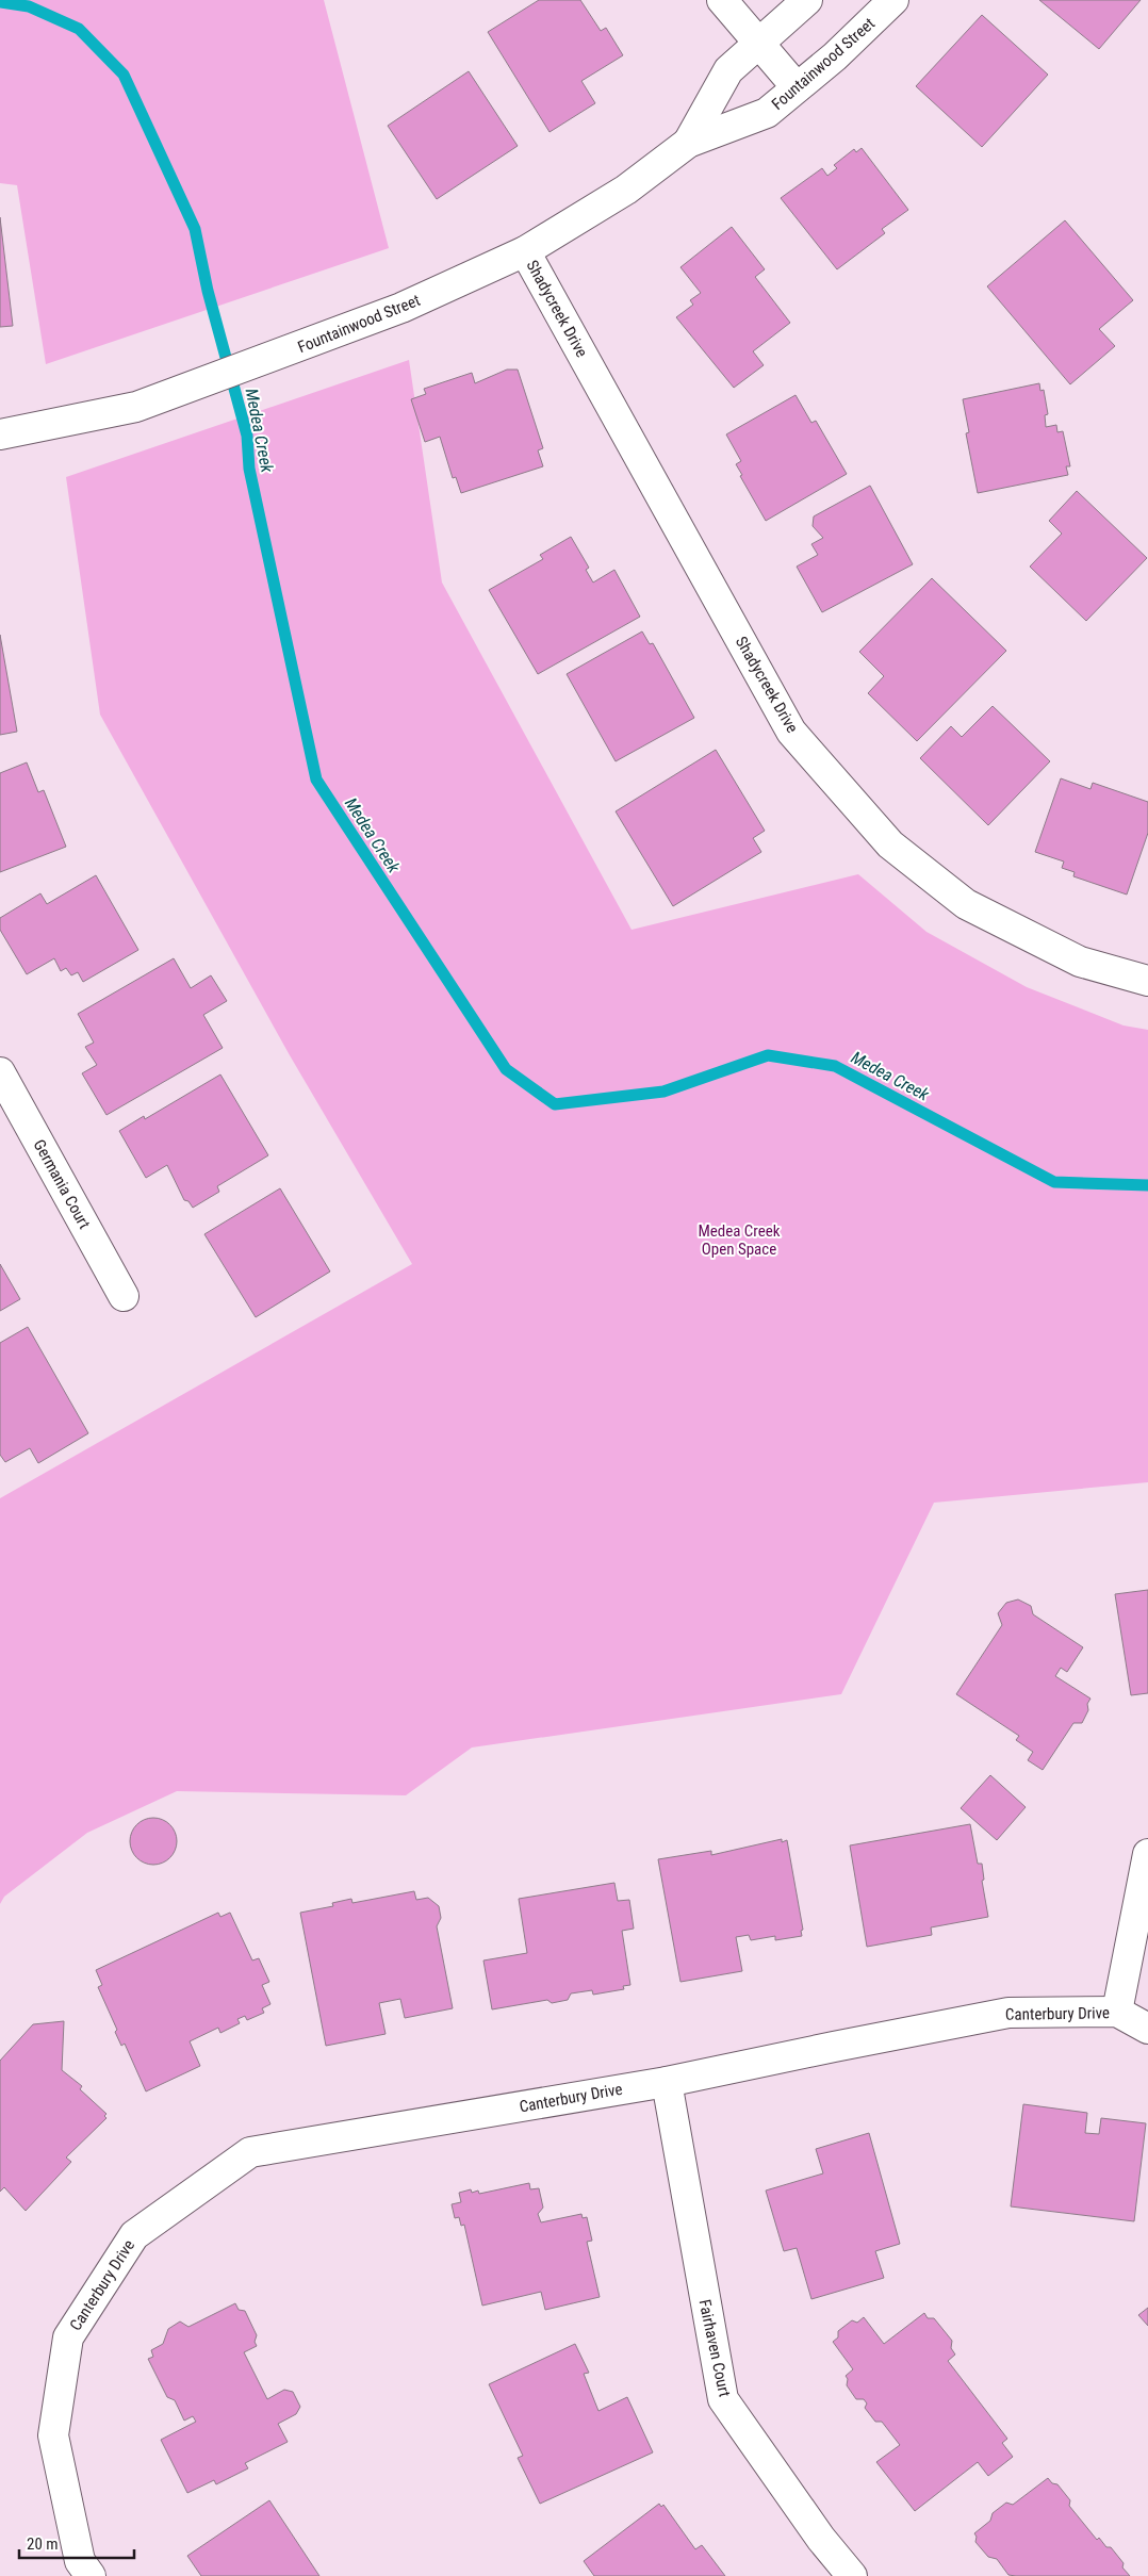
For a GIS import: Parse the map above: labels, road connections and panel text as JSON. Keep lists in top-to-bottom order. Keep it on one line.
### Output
{"streets":{"street":["Fountainwood Street","Shadycreek Drive","Germania Court","Canterbury Drive","Fairhaven Court"]},"crossings":[["Fountainwood Street","Shadycreek Drive"],["Canterbury Drive","Fairhaven Court"]],"water":["Medea Creek"],"parks":["Medea Creek Open Space"],"scale_bar":"20 m"}
